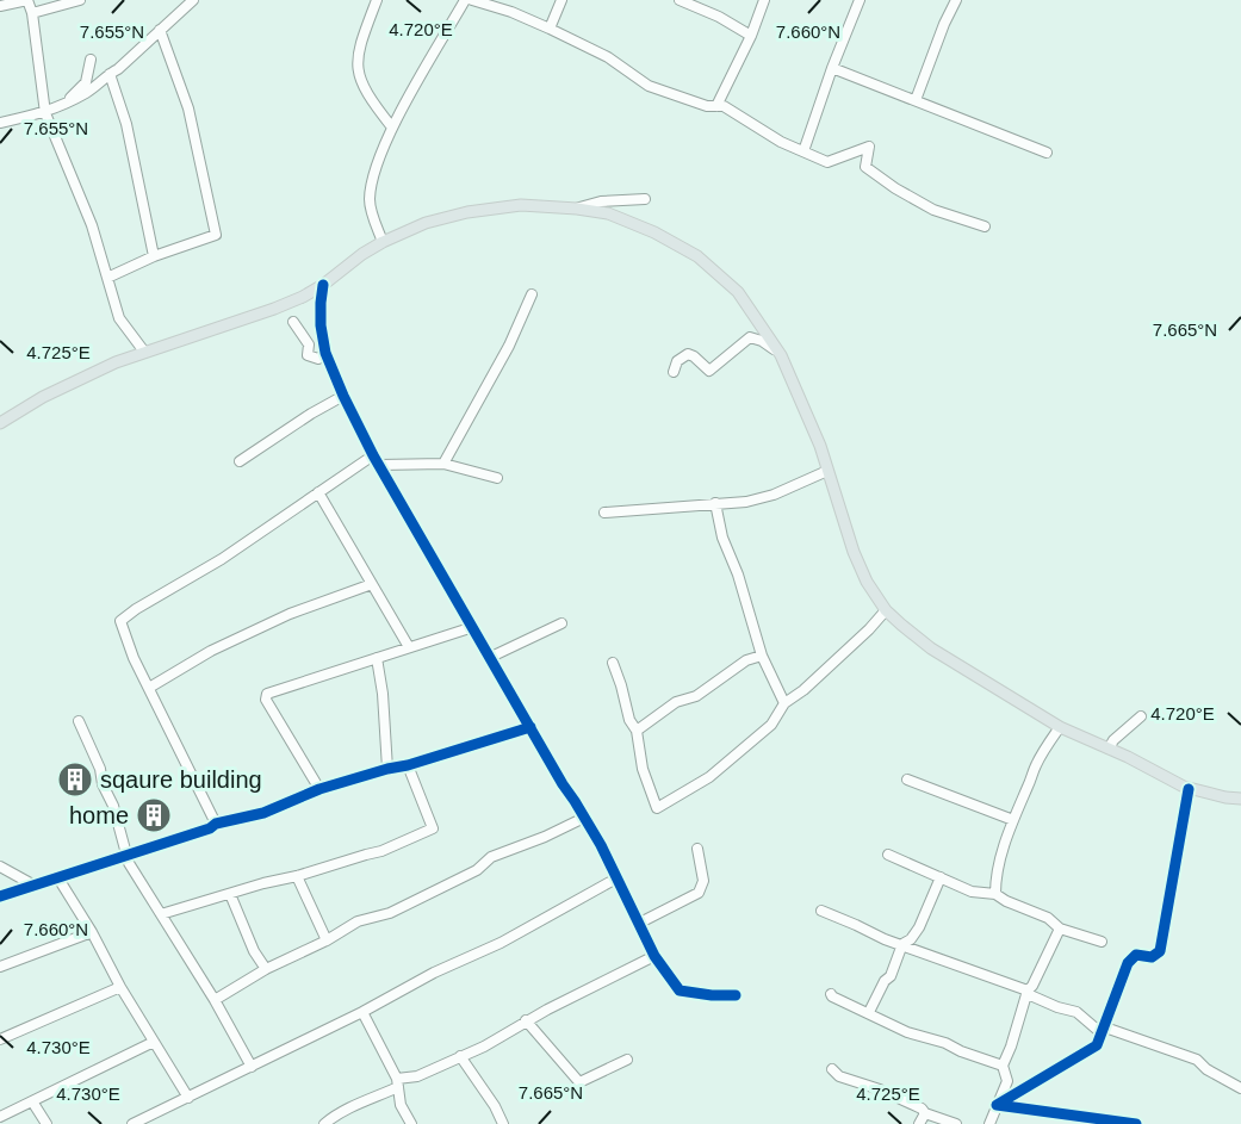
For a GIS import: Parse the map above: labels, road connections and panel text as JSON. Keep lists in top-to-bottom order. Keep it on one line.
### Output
{"places":{"building":["sqaure building","home"]},"coordinates":["4.720°E","7.655°N","7.660°N","7.665°N","4.725°E","4.730°E"]}
